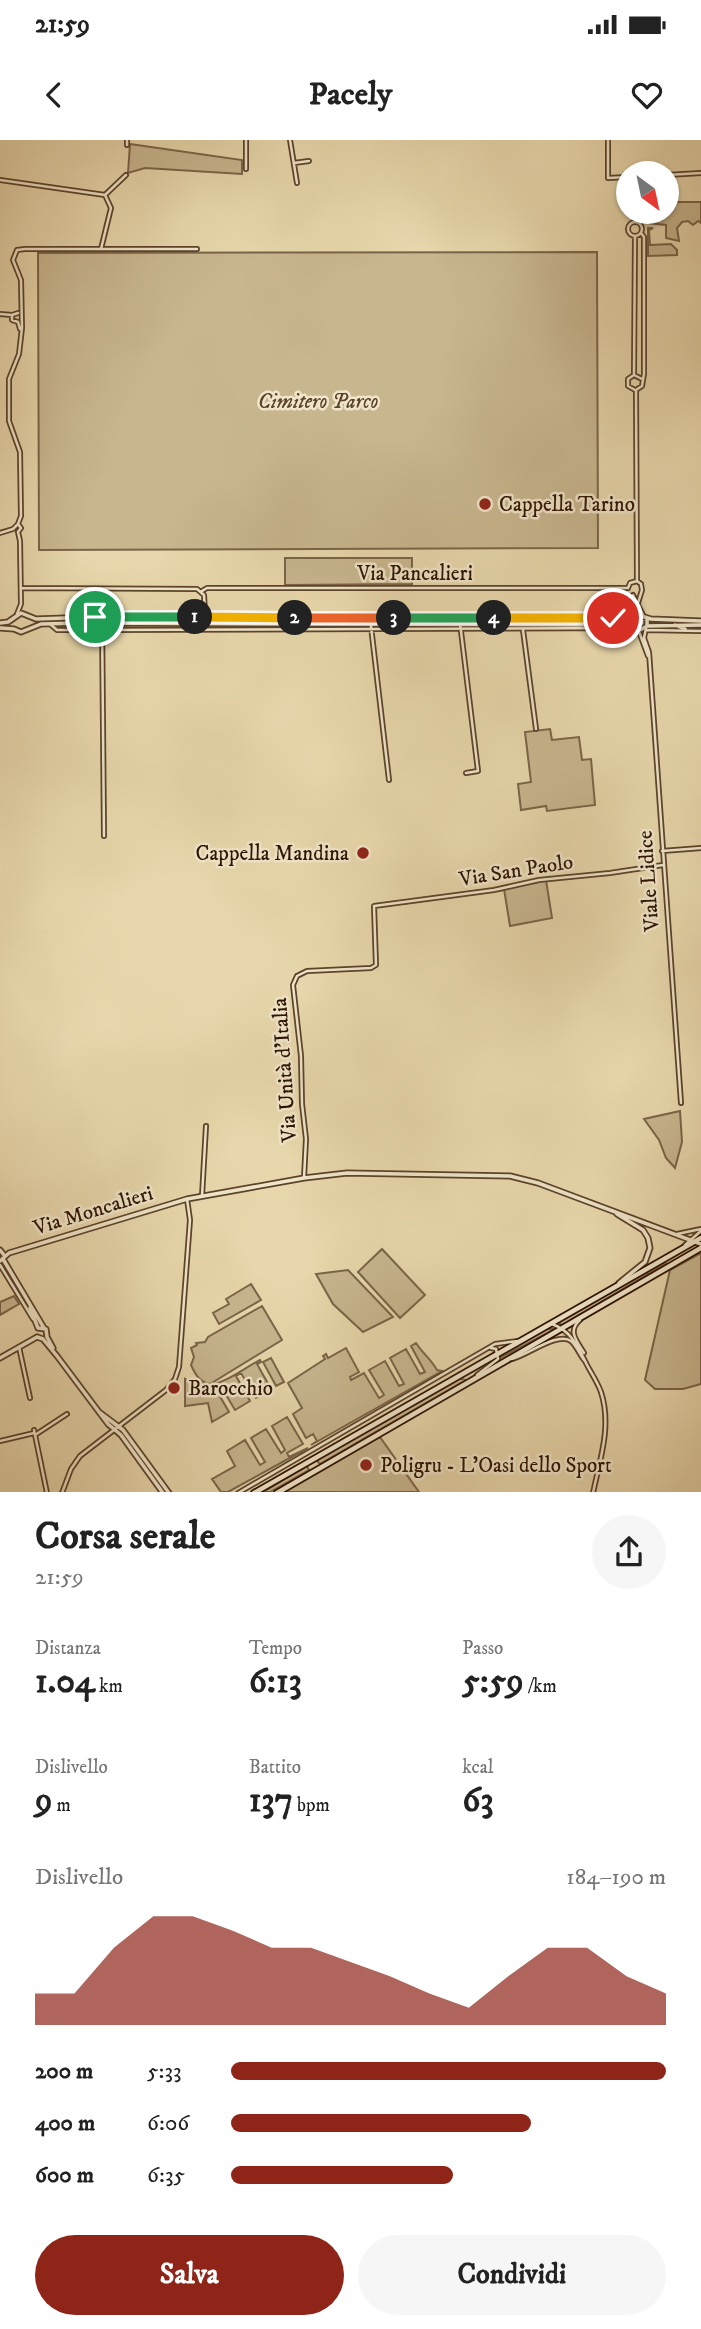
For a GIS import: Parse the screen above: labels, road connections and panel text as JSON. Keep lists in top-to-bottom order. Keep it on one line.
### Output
{"streets":{"street":["Via Pancalieri","Via San Paolo","Viale Lidice","Via Unità d'Italia","Via Moncalieri"]},"crossings":[["Via San Paolo","Viale Lidice"],["Via San Paolo","Via Unità d'Italia"],["Via Unità d'Italia","Via Moncalieri"]],"parks":["Cimitero Parco"],"places":["Cappella Tarino","Cappella Mandina","Barocchio","Poligru - L'Oasi dello Sport"],"north":"bottom right","page":{"status":"21:59","header":"Pacely","pins":["1","2","3","4"],"heading":["Corsa serale","21:59"],"stats":[["Distanza","1.04 km"],["Tempo","6:13"],["Passo","5:59 /km"],["Dislivello","9 m"],["Battito","137 bpm"],["kcal","63"]],"chart":["Dislivello","184–190 m"],"list":[{"name":"200 m","note":"5:33"},{"name":"400 m","note":"6:06"},{"name":"600 m","note":"6:35"}],"buttons":["Salva","Condividi"]}}
